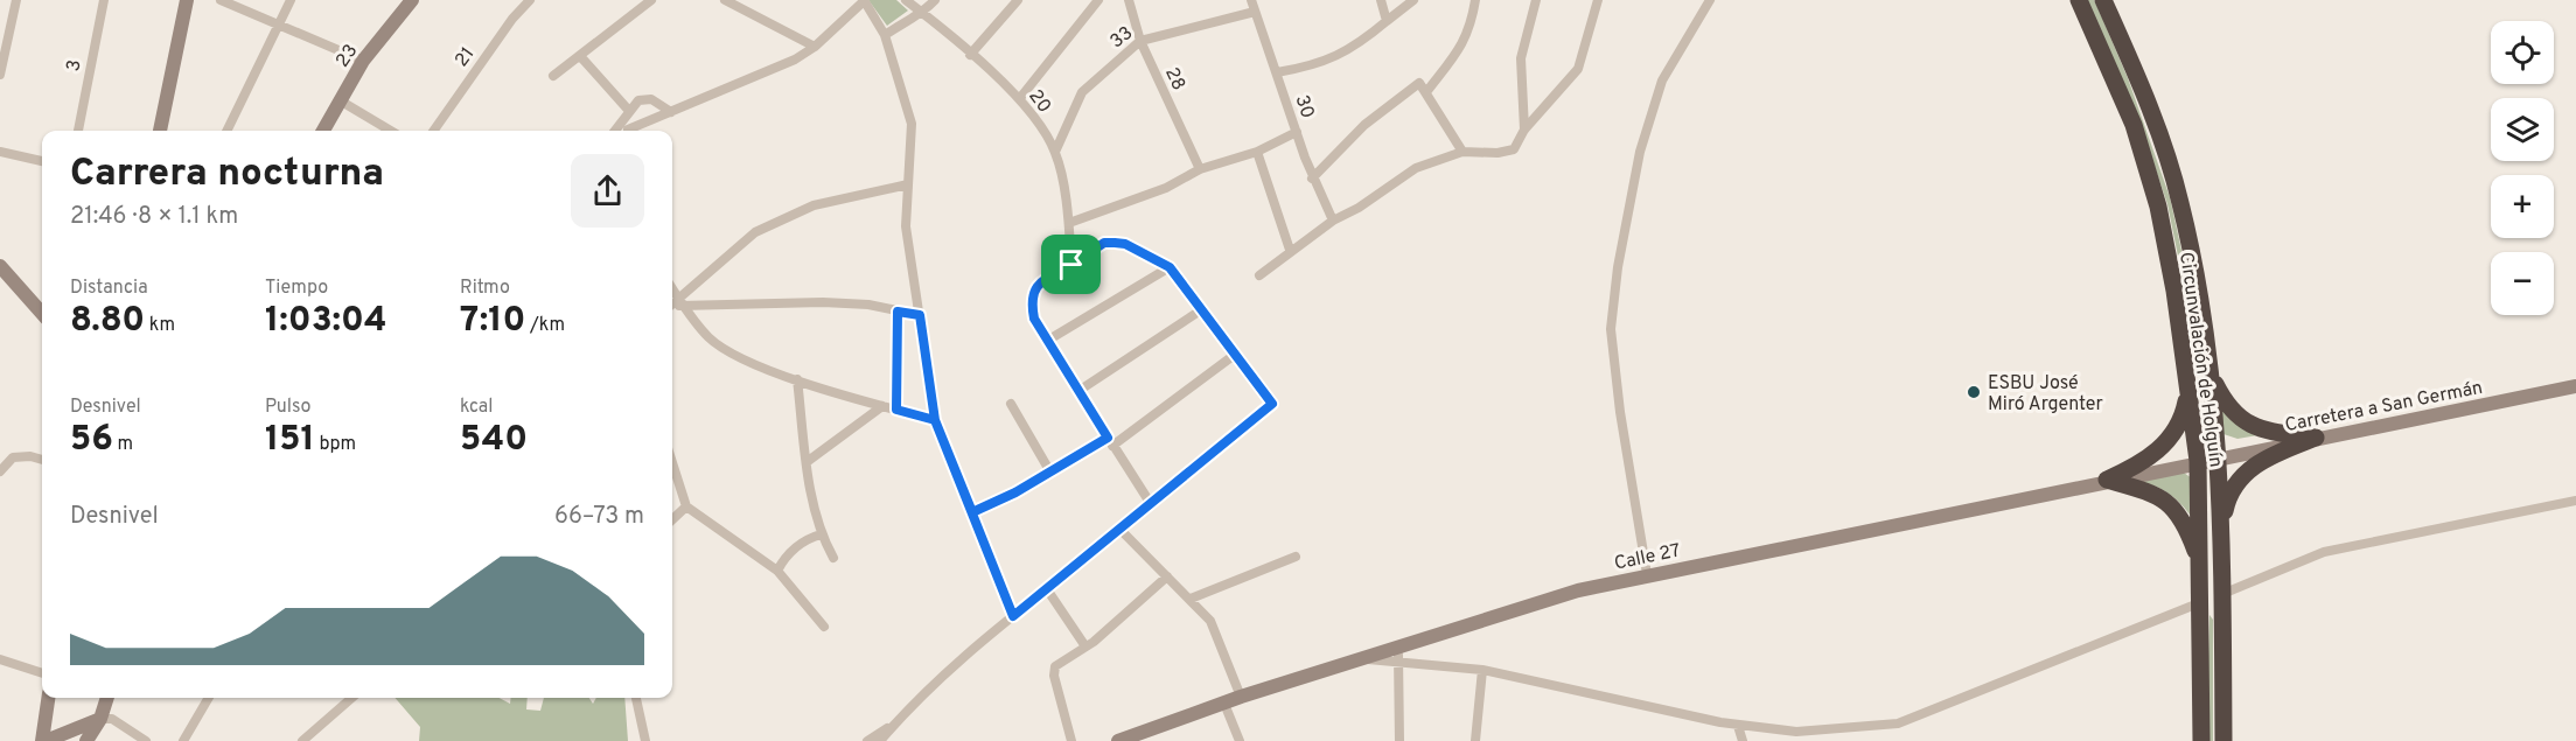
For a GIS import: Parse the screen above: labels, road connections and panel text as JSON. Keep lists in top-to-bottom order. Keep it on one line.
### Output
{"streets":{"highway":["Circunvalación de Holguín"],"main road":["23","Carretera a San Germán","Calle 27"],"street":["33","21","3","28","20","30"]},"crossings":[["33","28"],["33","20"],["33","30"],["Circunvalación de Holguín","Carretera a San Germán"],["Circunvalación de Holguín","Calle 27"],["Carretera a San Germán","Calle 27"]],"places":["ESBU José Miró Argenter"],"page":{"map_buttons":["+","−"],"heading":["Carrera nocturna","21:46 · 8 × 1.1 km"],"stats":[["Distancia","8.80 km"],["Tiempo","1:03:04"],["Ritmo","7:10 /km"],["Desnivel","56 m"],["Pulso","151 bpm"],["kcal","540"]],"chart":["Desnivel","66–73 m"]}}
